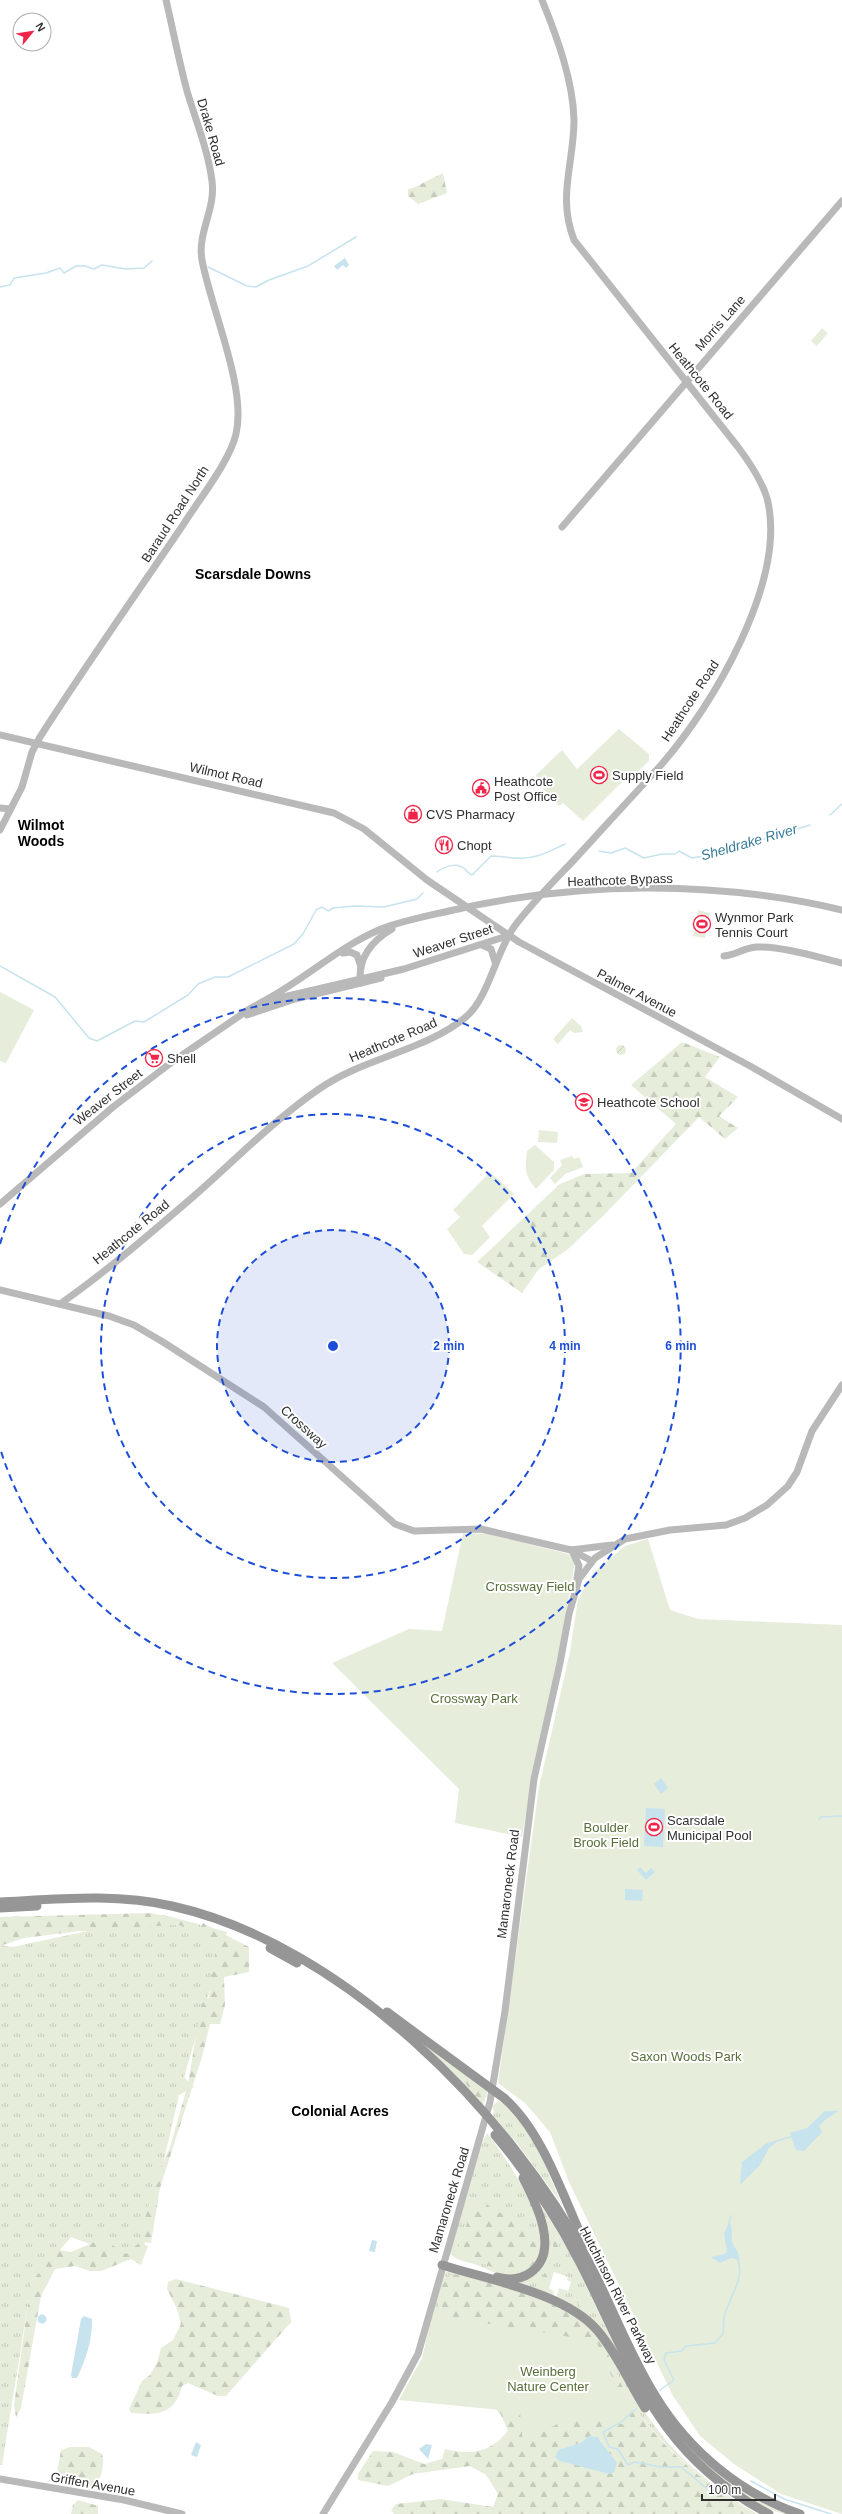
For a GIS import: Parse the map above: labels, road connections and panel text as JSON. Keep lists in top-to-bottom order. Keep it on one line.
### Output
{"streets":{"highway":["Hutchinson River Parkway"],"street":["Drake Road","Morris Lane","Heathcote Road","Baraud Road North","Wilmot Road","Heathcote Bypass","Weaver Street","Palmer Avenue","Crossway","Mamaroneck Road","Griffen Avenue"]},"crossings":[["Drake Road","Baraud Road North"],["Morris Lane","Heathcote Road"],["Heathcote Road","Weaver Street"],["Heathcote Road","Palmer Avenue"],["Heathcote Road","Crossway"],["Baraud Road North","Wilmot Road"],["Wilmot Road","Palmer Avenue"],["Heathcote Bypass","Weaver Street"],["Weaver Street","Palmer Avenue"],["Crossway","Mamaroneck Road"]],"districts":["Scarsdale Downs","Wilmot Woods","Colonial Acres"],"water":["Sheldrake River"],"parks":["Crossway Field","Crossway Park","Boulder Brook Field","Saxon Woods Park","Weinberg Nature Center"],"places":{"sports":["Supply Field","Wynmor Park Tennis Court","Scarsdale Municipal Pool"],"public building":["Heathcote Post Office"],"shop":["CVS Pharmacy"],"restaurant":["Chopt"],"supermarket":["Shell"],"school or university":["Heathcote School"]},"scale_bar":"100 m","north":"top right","rings":["2 min","4 min","6 min"]}
